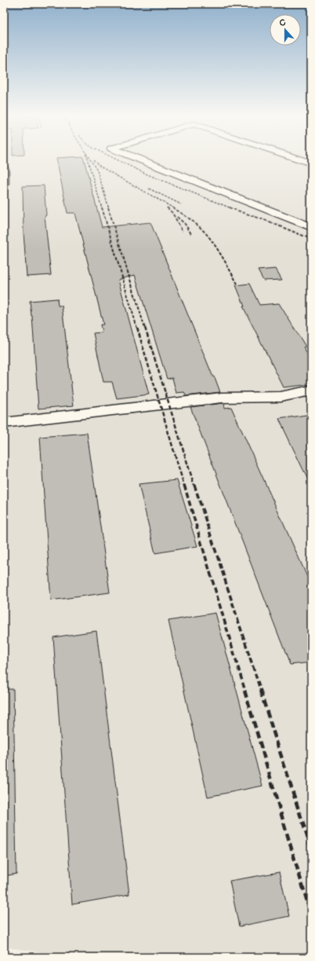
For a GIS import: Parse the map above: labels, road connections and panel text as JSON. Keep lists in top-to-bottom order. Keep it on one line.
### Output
{"north":"top"}
